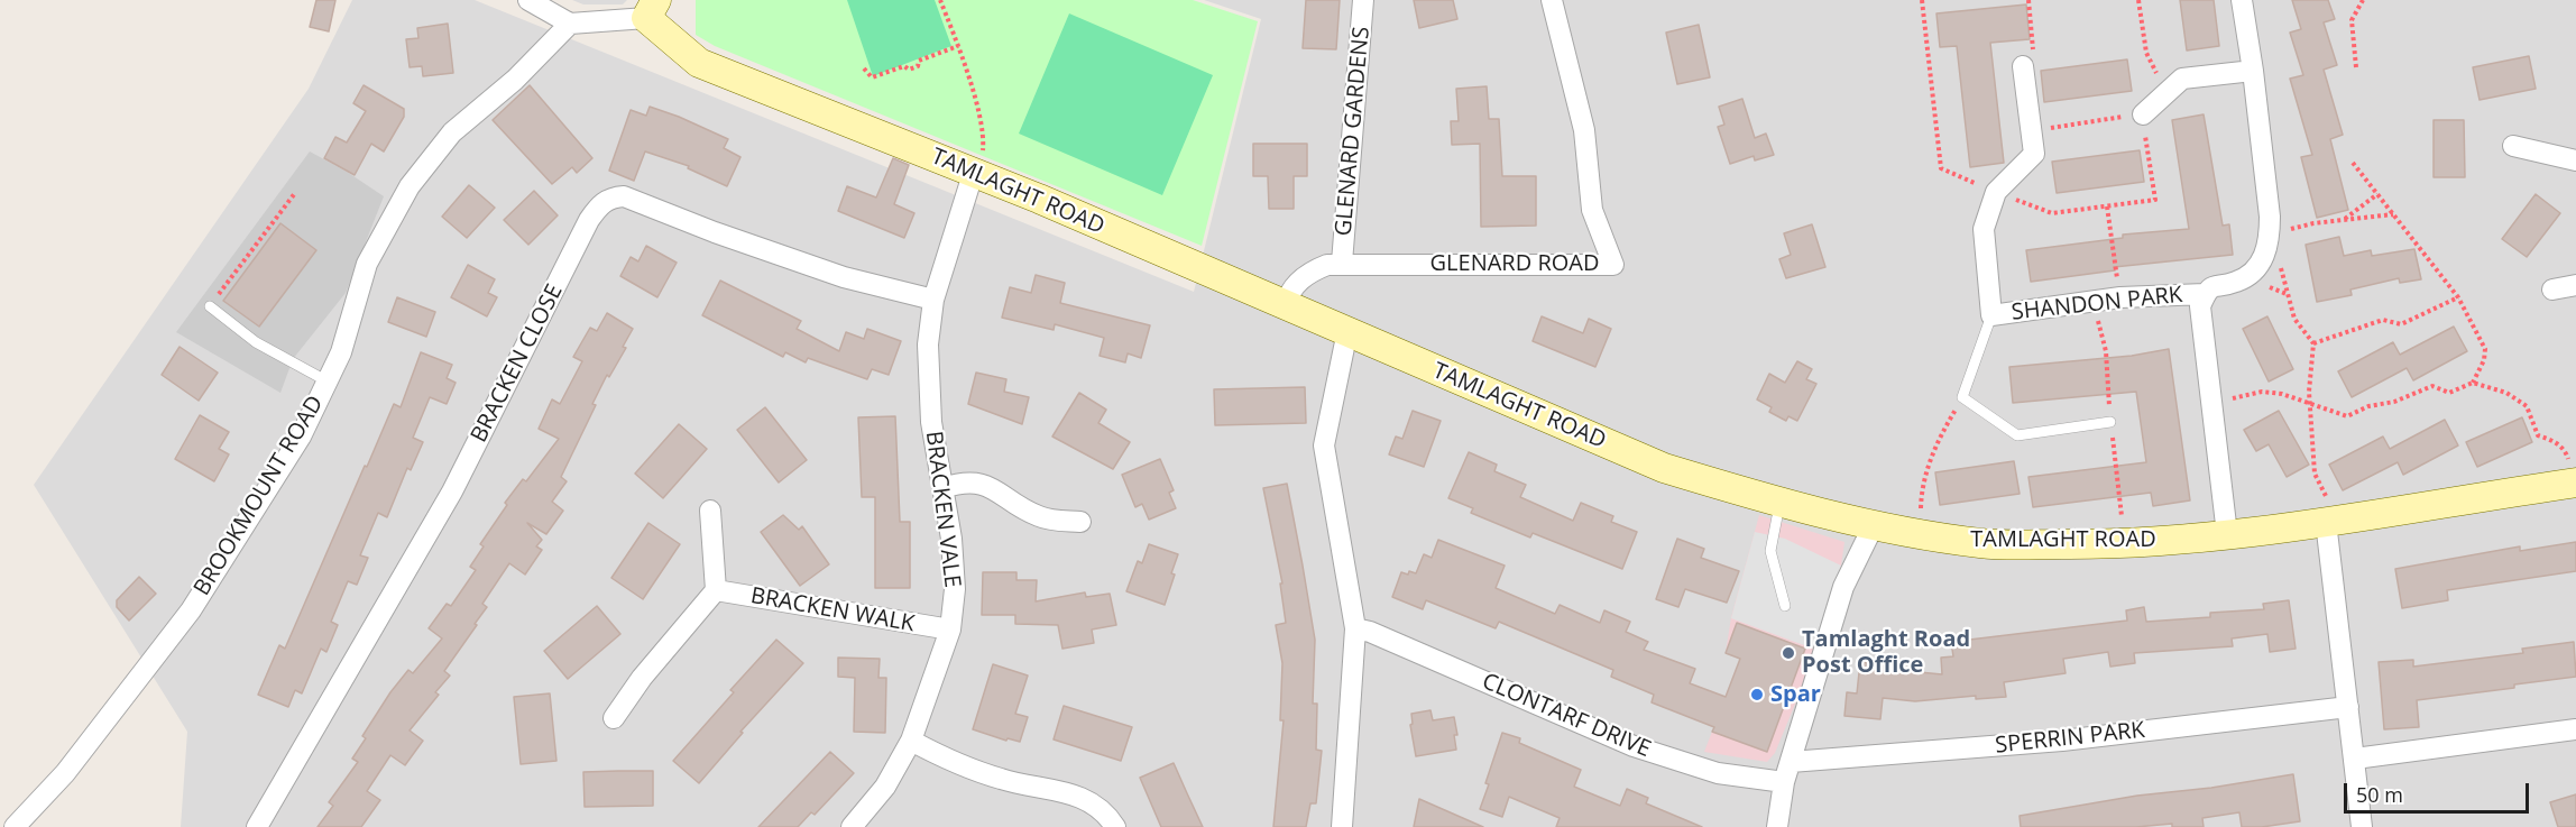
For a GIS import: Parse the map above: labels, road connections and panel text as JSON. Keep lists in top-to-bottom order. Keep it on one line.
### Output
{"streets":{"street":["GLENARD GARDENS","TAMLAGHT ROAD","GLENARD ROAD","SHANDON PARK","BRACKEN CLOSE","BROOKMOUNT ROAD","BRACKEN VALE","BRACKEN WALK","CLONTARF DRIVE","SPERRIN PARK"]},"crossings":[["GLENARD GARDENS","GLENARD ROAD"],["TAMLAGHT ROAD","GLENARD ROAD"],["TAMLAGHT ROAD","SHANDON PARK"],["TAMLAGHT ROAD","BROOKMOUNT ROAD"],["TAMLAGHT ROAD","BRACKEN VALE"],["BRACKEN CLOSE","BRACKEN VALE"],["BRACKEN VALE","BRACKEN WALK"]],"places":["Tamlaght Road Post Office","Spar"],"scale_bar":"50 m"}
